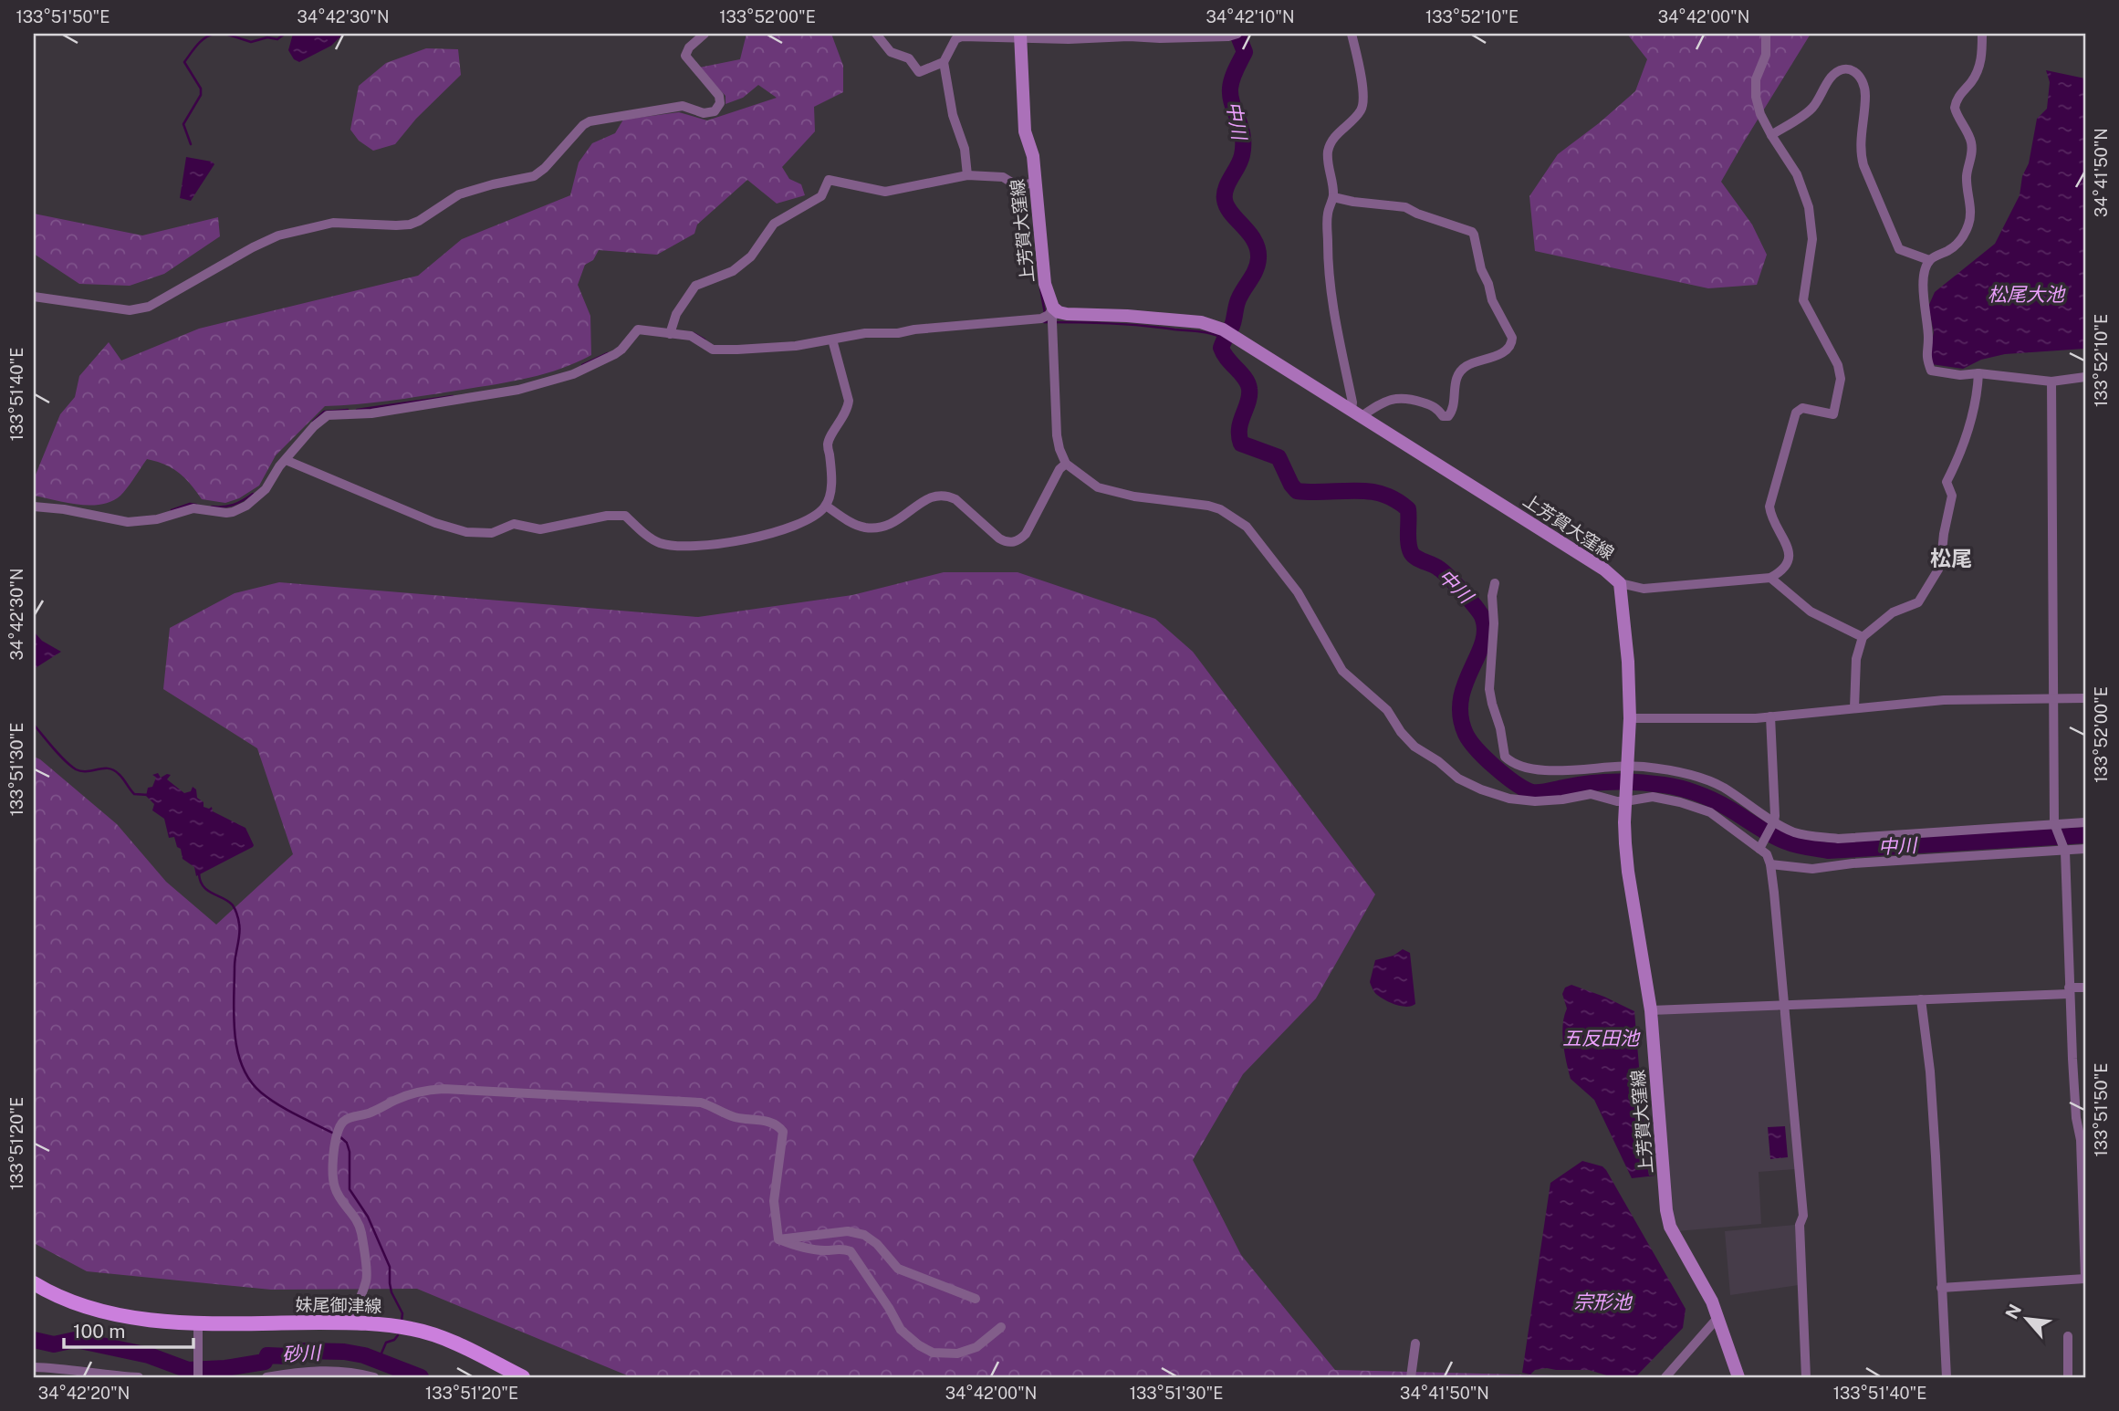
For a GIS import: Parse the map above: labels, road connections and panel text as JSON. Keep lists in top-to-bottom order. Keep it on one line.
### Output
{"streets":{"main road":["上芳賀大窪線","妹尾御津線"]},"districts":["松尾"],"water":["中川","松尾大池","五反田池","宗形池","砂川"],"scale_bar":"100 m","north":"top left","coordinates":["133°51'50\"E","34°42'30\"N","133°52'00\"E","34°42'10\"N","133°52'10\"E","34°42'00\"N","34°41'50\"N","133°51'40\"E","133°51'30\"E","133°51'20\"E","34°42'20\"N"]}
